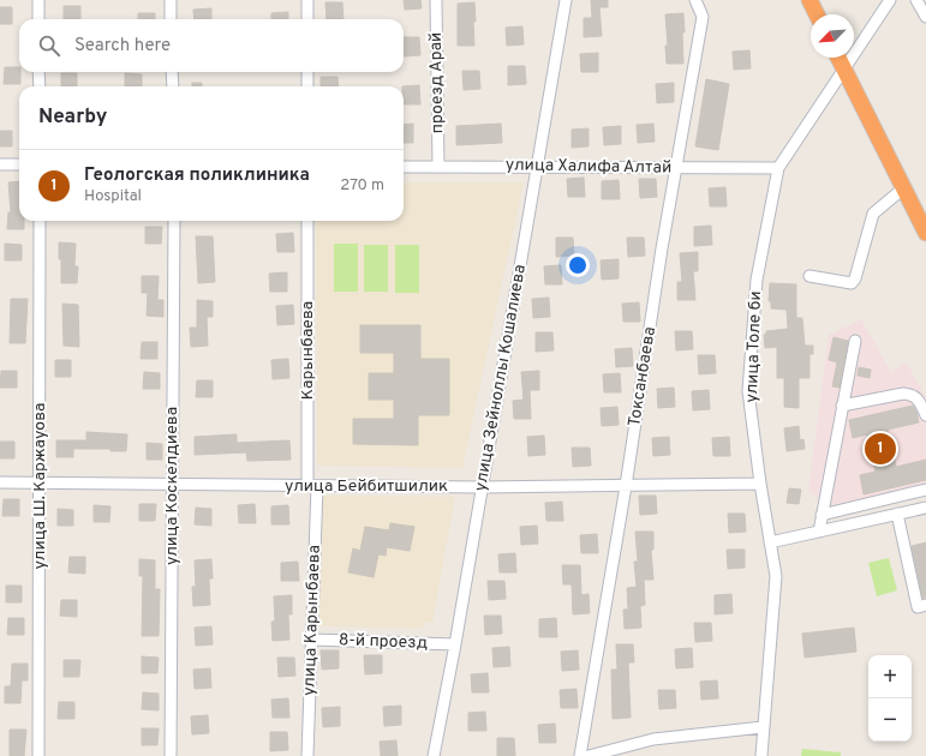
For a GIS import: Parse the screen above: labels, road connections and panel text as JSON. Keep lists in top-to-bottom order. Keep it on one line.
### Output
{"streets":{"street":["проезд Арай","улица Халифа Алтай","улица Толе би","Карынбаева","Токсанбаева","улица Зейноллы Кошалиева","улица Ш. Каржауова","улица Коскелдиева","улица Бейбитшилик","улица Карынбаева","8-й проезд"]},"crossings":[["проезд Арай","улица Халифа Алтай"],["улица Халифа Алтай","улица Толе би"],["улица Халифа Алтай","Токсанбаева"],["улица Халифа Алтай","улица Зейноллы Кошалиева"],["улица Толе би","улица Бейбитшилик"],["Карынбаева","улица Бейбитшилик"],["Карынбаева","улица Карынбаева"],["Токсанбаева","улица Бейбитшилик"],["улица Зейноллы Кошалиева","улица Бейбитшилик"],["улица Зейноллы Кошалиева","8-й проезд"],["улица Ш. Каржауова","улица Бейбитшилик"],["улица Коскелдиева","улица Бейбитшилик"],["улица Бейбитшилик","улица Карынбаева"],["улица Карынбаева","8-й проезд"]],"north":"bottom left","page":{"search":"Search here","heading":"Nearby","list":[{"mark":"1","name":"Геологская поликлиника","note":"Hospital","value":"270 m"}],"pins":"1","map_buttons":["+","−"]}}
